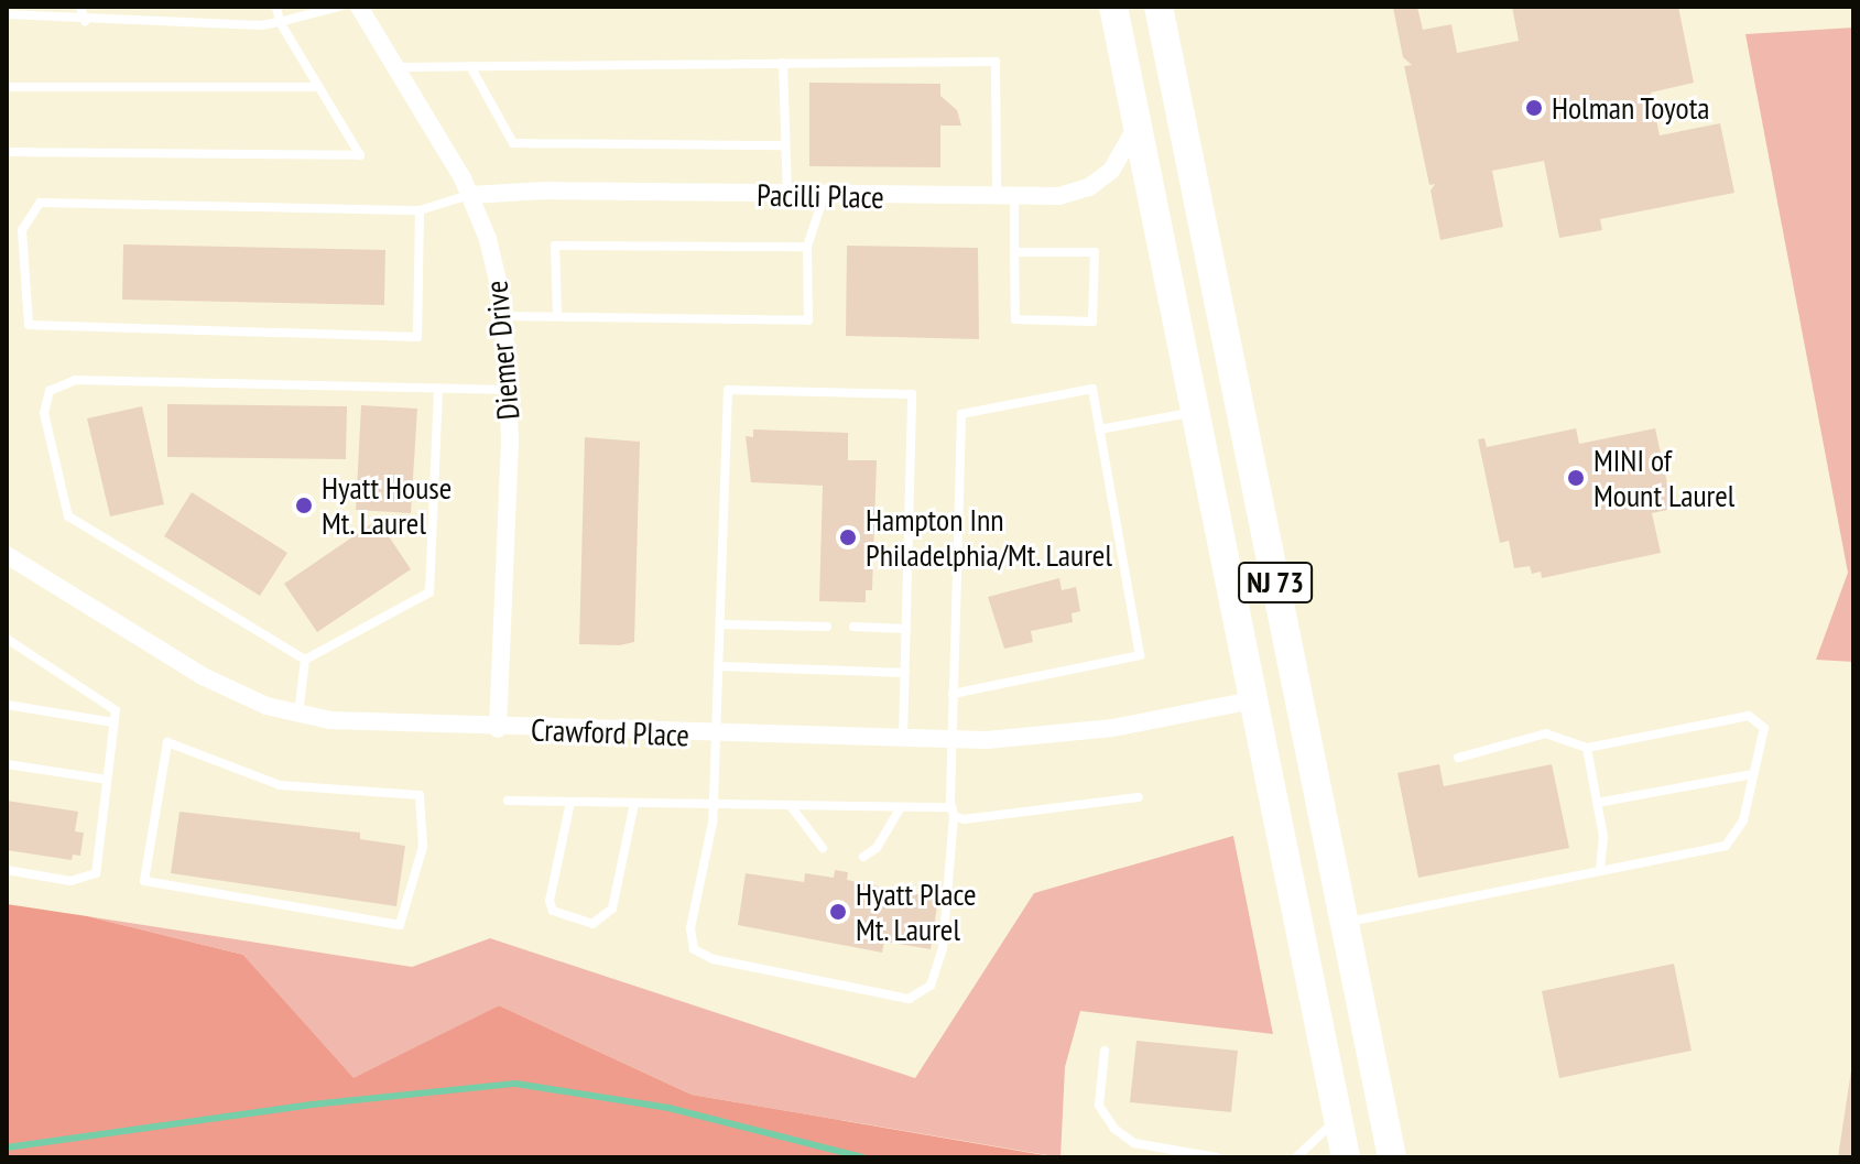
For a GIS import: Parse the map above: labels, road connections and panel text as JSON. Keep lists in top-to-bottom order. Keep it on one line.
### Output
{"streets":{"highway":["NJ 73"],"street":["Pacilli Place","Diemer Drive","Crawford Place"]},"crossings":[["Pacilli Place","Diemer Drive"],["Pacilli Place","NJ 73"],["Diemer Drive","Crawford Place"],["NJ 73","Crawford Place"]],"places":["Holman Toyota","MINI of Mount Laurel","Hyatt House Mt. Laurel","Hampton Inn Philadelphia/Mt. Laurel","Hyatt Place Mt. Laurel"]}
